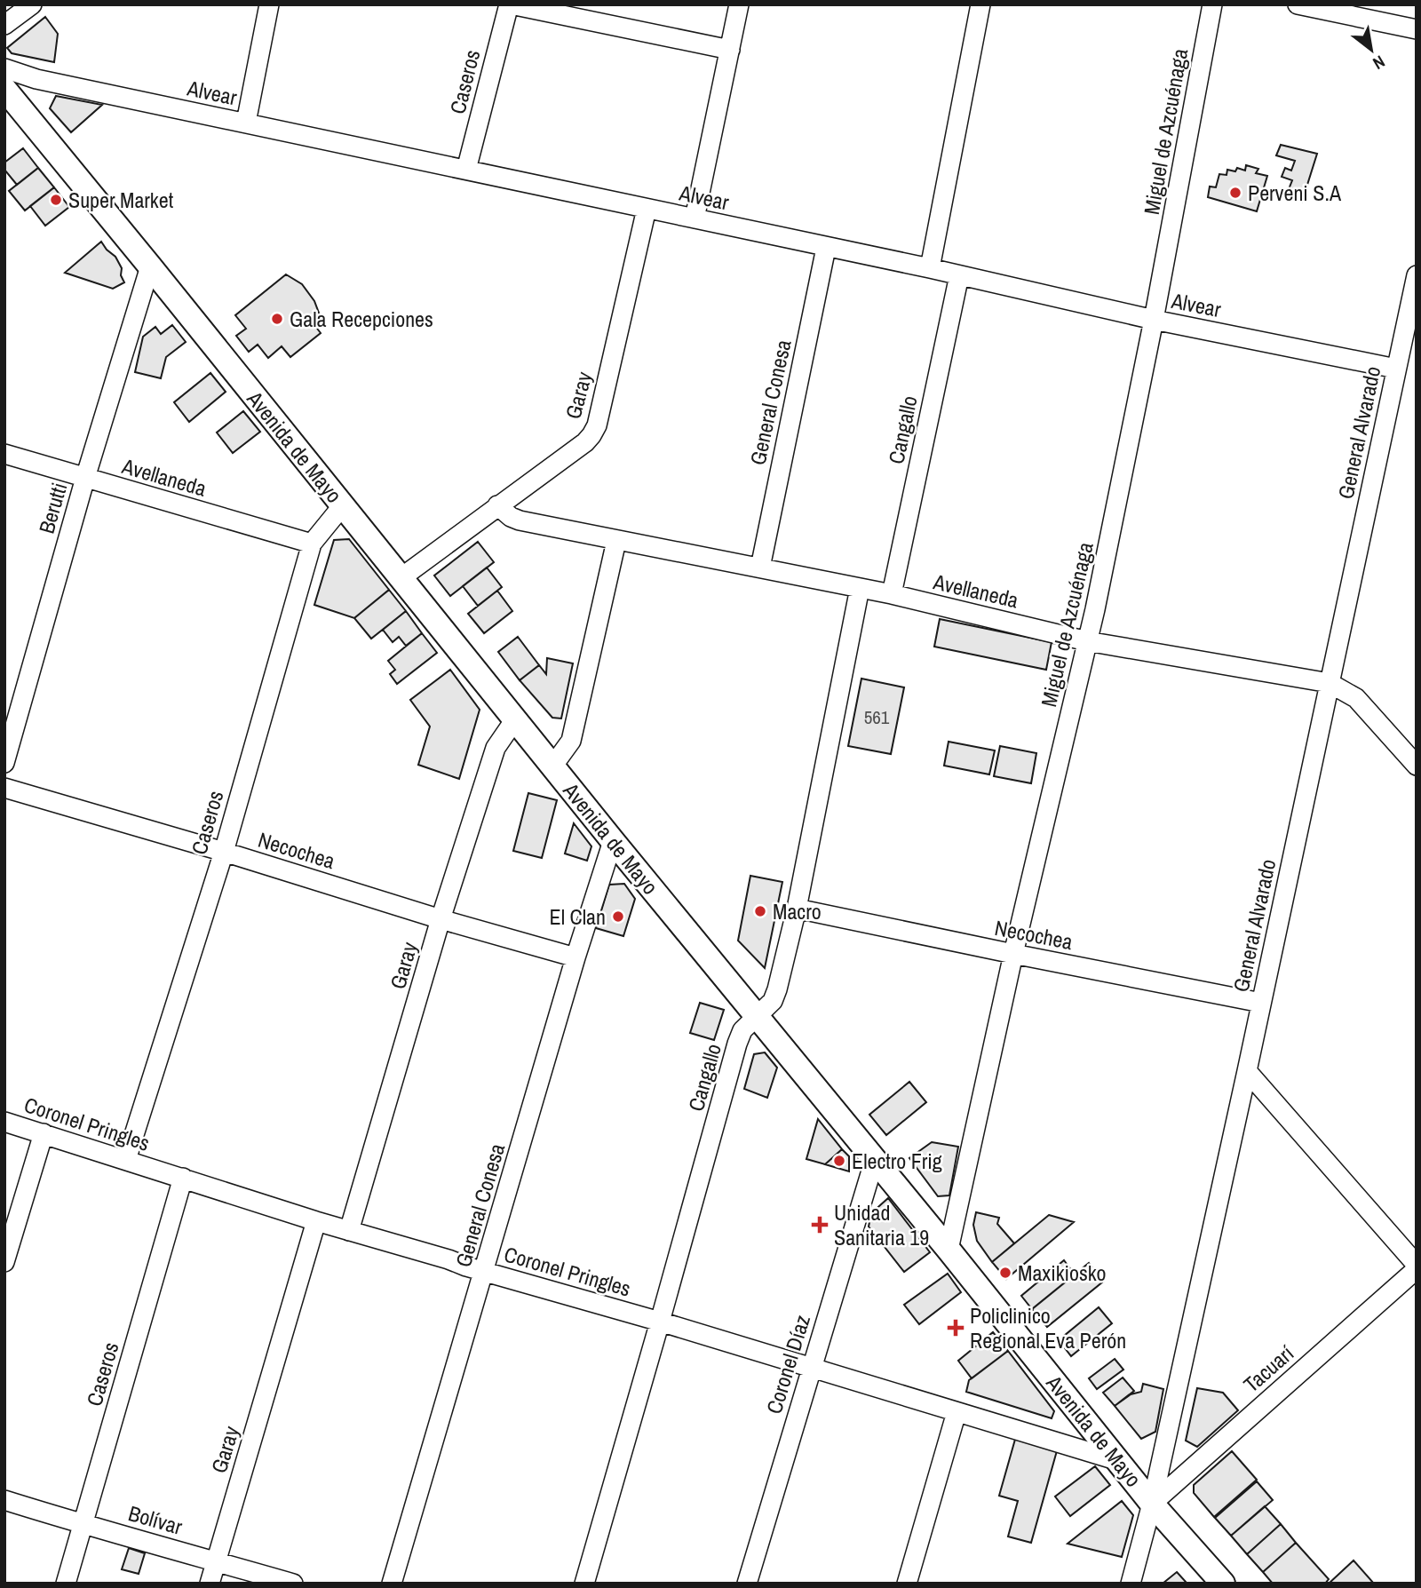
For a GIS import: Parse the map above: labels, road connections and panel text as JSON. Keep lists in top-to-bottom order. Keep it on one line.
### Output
{"streets":{"main road":["Avenida de Mayo"],"street":["Caseros","Alvear","Miguel de Azcuénaga","Garay","General Conesa","Cangallo","General Alvarado","Avellaneda","Berutti","Necochea","Coronel Pringles","Coronel Díaz","Tacuarí","Bolívar"]},"crossings":[["Caseros","Alvear"],["Caseros","Avenida de Mayo"],["Caseros","Avellaneda"],["Caseros","Necochea"],["Caseros","Coronel Pringles"],["Caseros","Bolívar"],["Alvear","Miguel de Azcuénaga"],["Alvear","Garay"],["Alvear","General Conesa"],["Alvear","Cangallo"],["Alvear","General Alvarado"],["Miguel de Azcuénaga","Avenida de Mayo"],["Miguel de Azcuénaga","Avellaneda"],["Miguel de Azcuénaga","Necochea"],["Garay","Avenida de Mayo"],["Garay","Avellaneda"],["Garay","Necochea"],["Garay","Coronel Pringles"],["Garay","Bolívar"],["General Conesa","Avenida de Mayo"],["General Conesa","Avellaneda"],["General Conesa","Necochea"],["General Conesa","Coronel Pringles"],["Cangallo","Avenida de Mayo"],["Cangallo","Avellaneda"],["Cangallo","Necochea"],["Cangallo","Coronel Pringles"],["General Alvarado","Avenida de Mayo"],["General Alvarado","Avellaneda"],["General Alvarado","Necochea"],["General Alvarado","Tacuarí"],["Avenida de Mayo","Berutti"],["Avenida de Mayo","Coronel Pringles"],["Avenida de Mayo","Coronel Díaz"],["Avenida de Mayo","Tacuarí"],["Avellaneda","Berutti"],["Coronel Pringles","Coronel Díaz"]],"places":{"other":["Perveni S.A","Super Market","Gala Recepciones","Macro","El Clan","Electro Frig","Maxikiosko"],"health":["Unidad Sanitaria 19","Policlinico Regional Eva Perón"]},"house_numbers":["561"],"north":"bottom right"}
